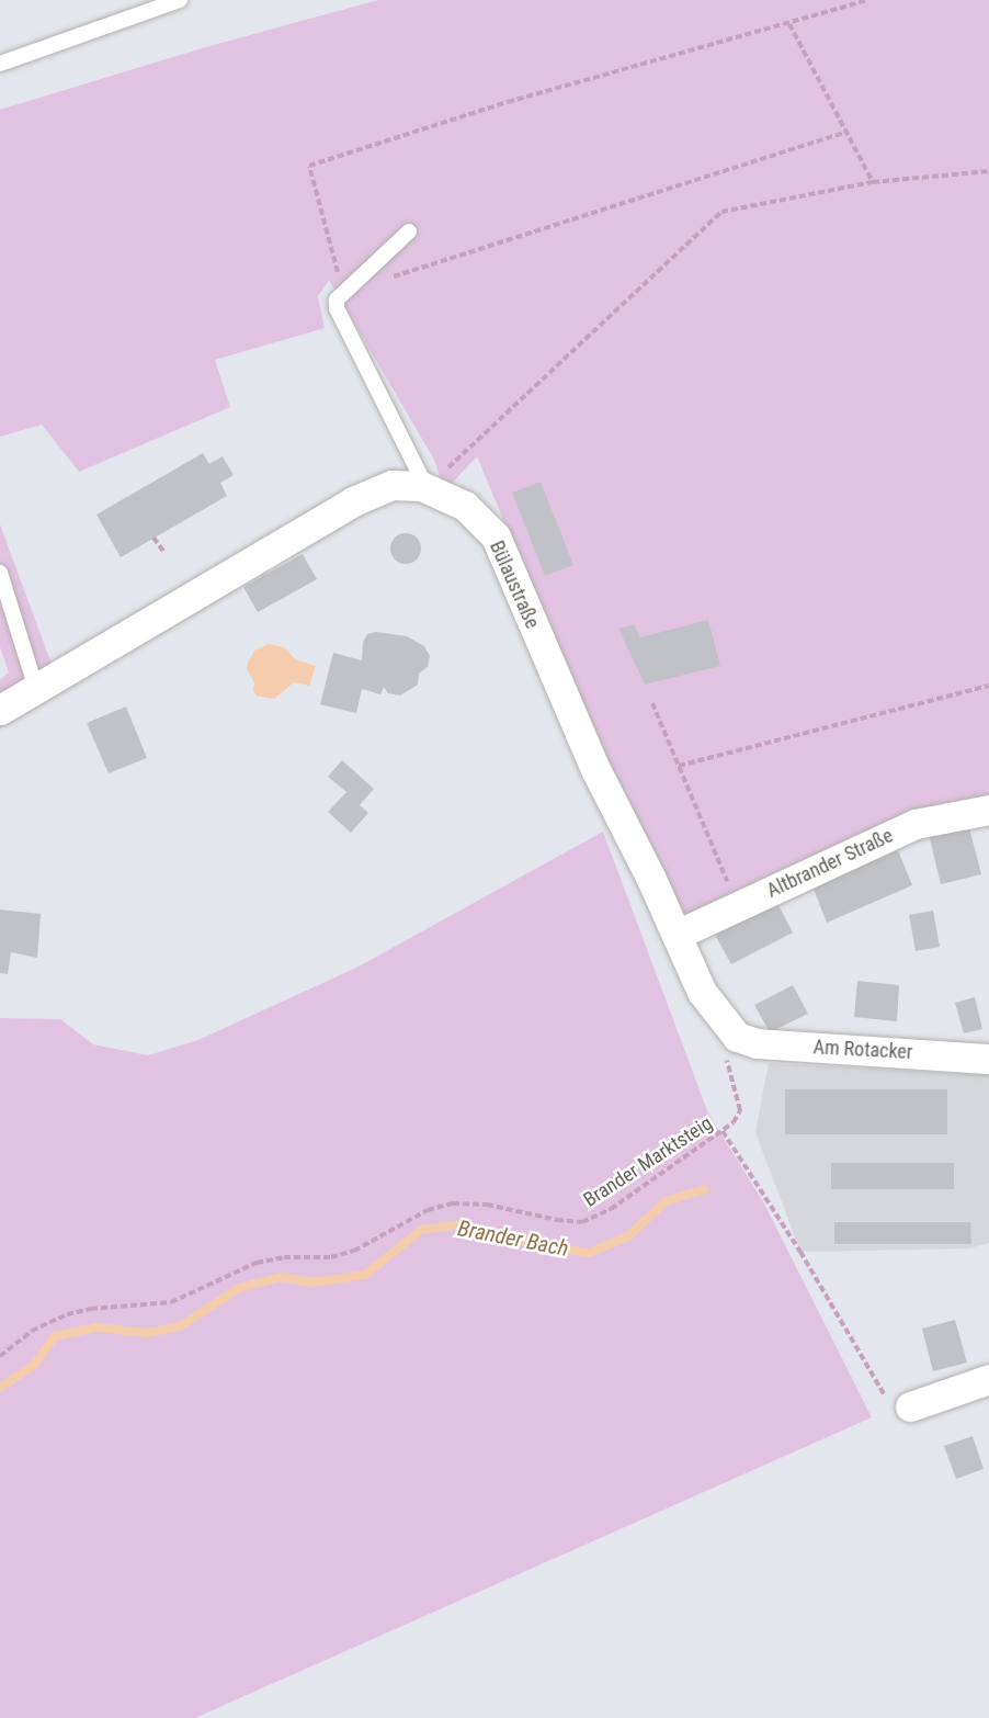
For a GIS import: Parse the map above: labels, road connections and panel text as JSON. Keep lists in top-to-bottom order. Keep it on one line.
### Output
{"streets":{"street":["Bülaustraße","Altbrander Straße","Am Rotacker"],"path":["Brander Marktsteig"]},"crossings":[["Bülaustraße","Altbrander Straße"],["Bülaustraße","Am Rotacker"],["Bülaustraße","Brander Marktsteig"],["Am Rotacker","Brander Marktsteig"]],"water":["Brander Bach"]}
